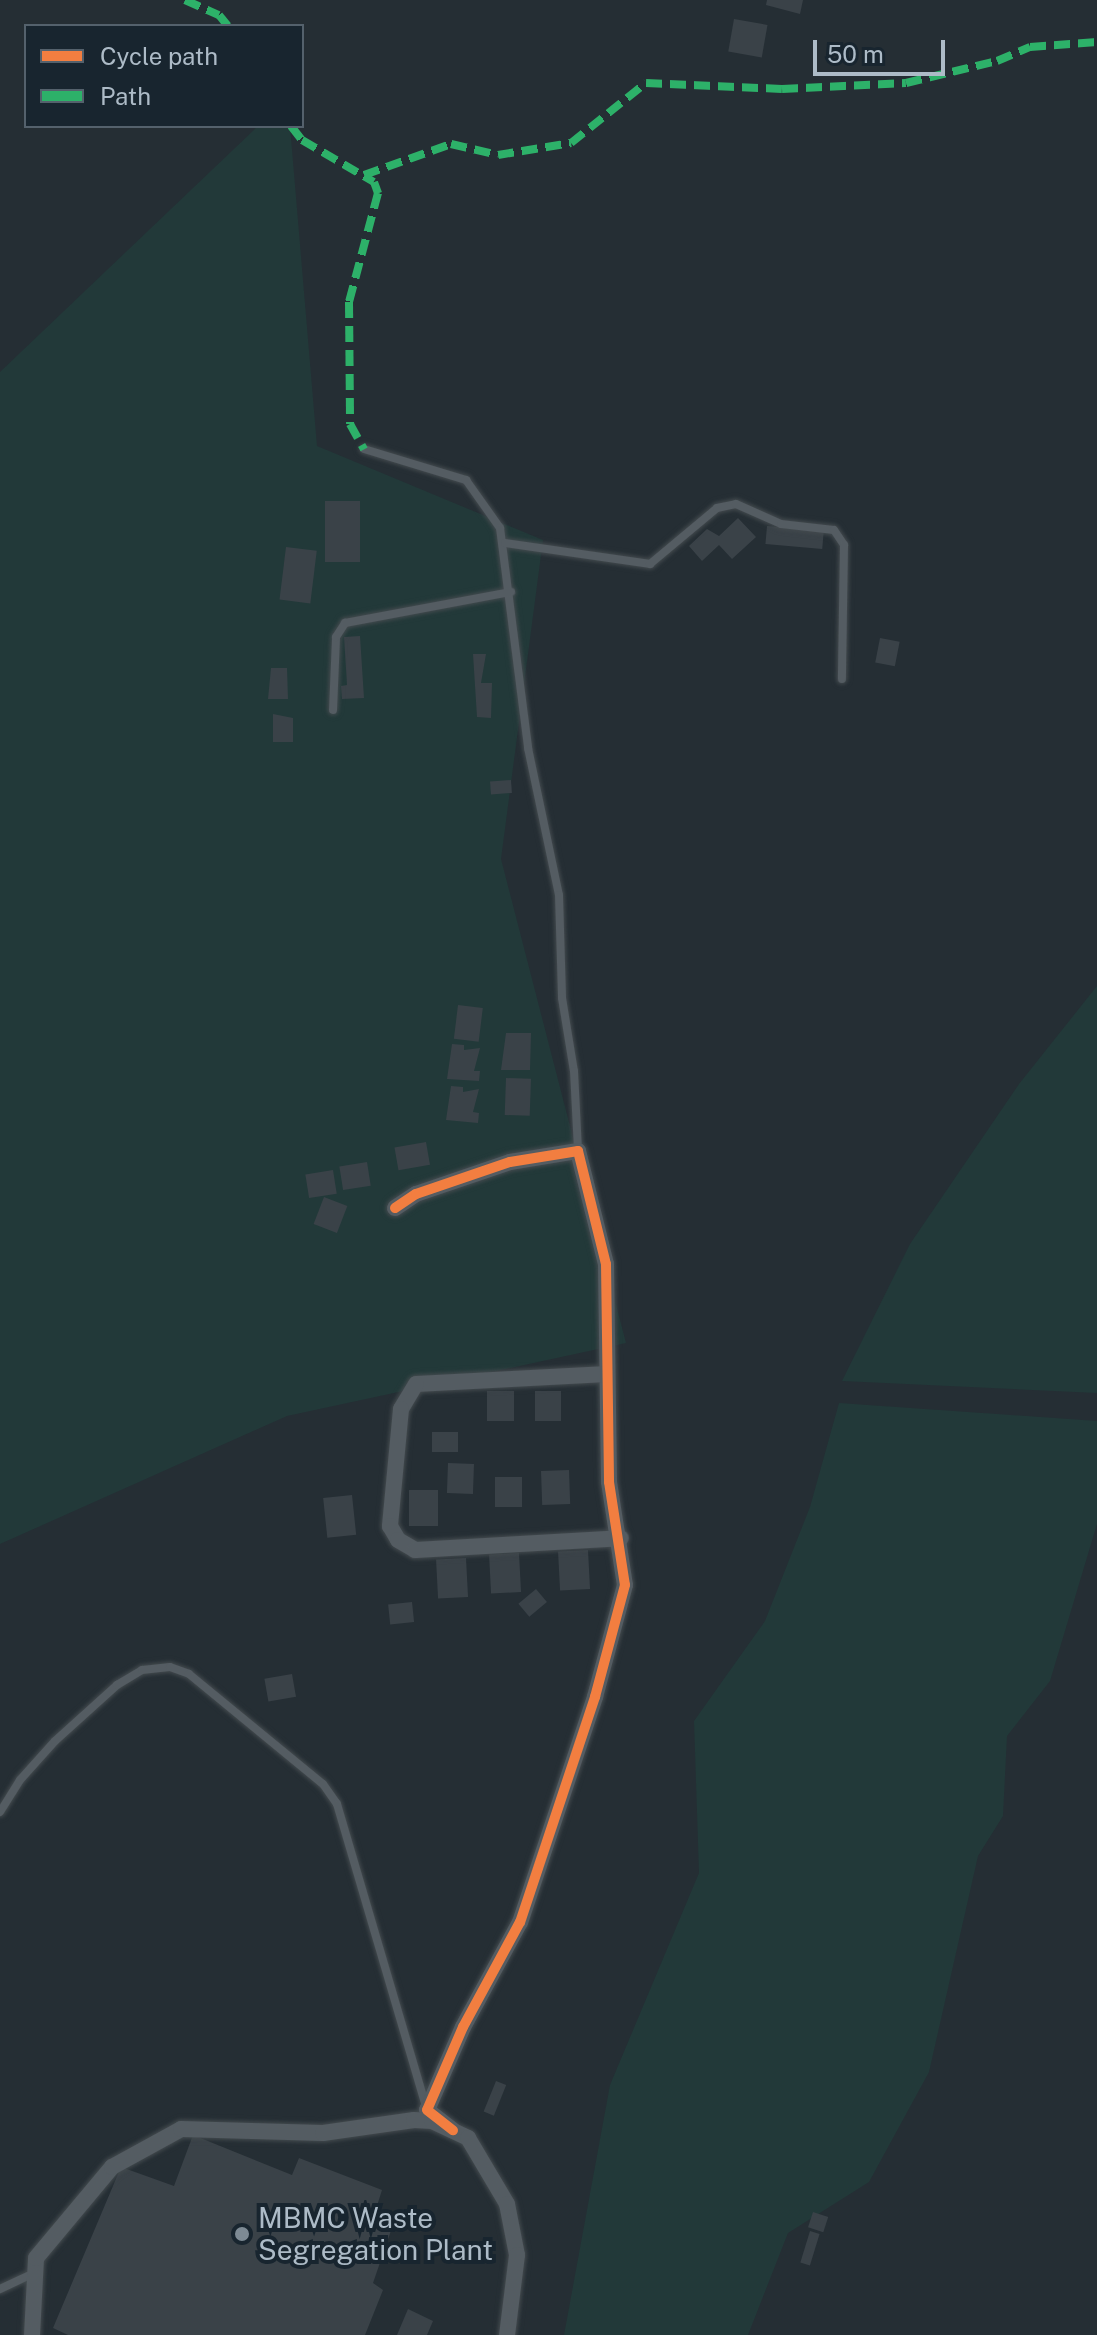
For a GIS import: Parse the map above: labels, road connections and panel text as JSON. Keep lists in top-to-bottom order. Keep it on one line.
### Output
{"places":["MBMC Waste Segregation Plant"],"legend":["Cycle path","Path"],"scale_bar":"50 m"}
